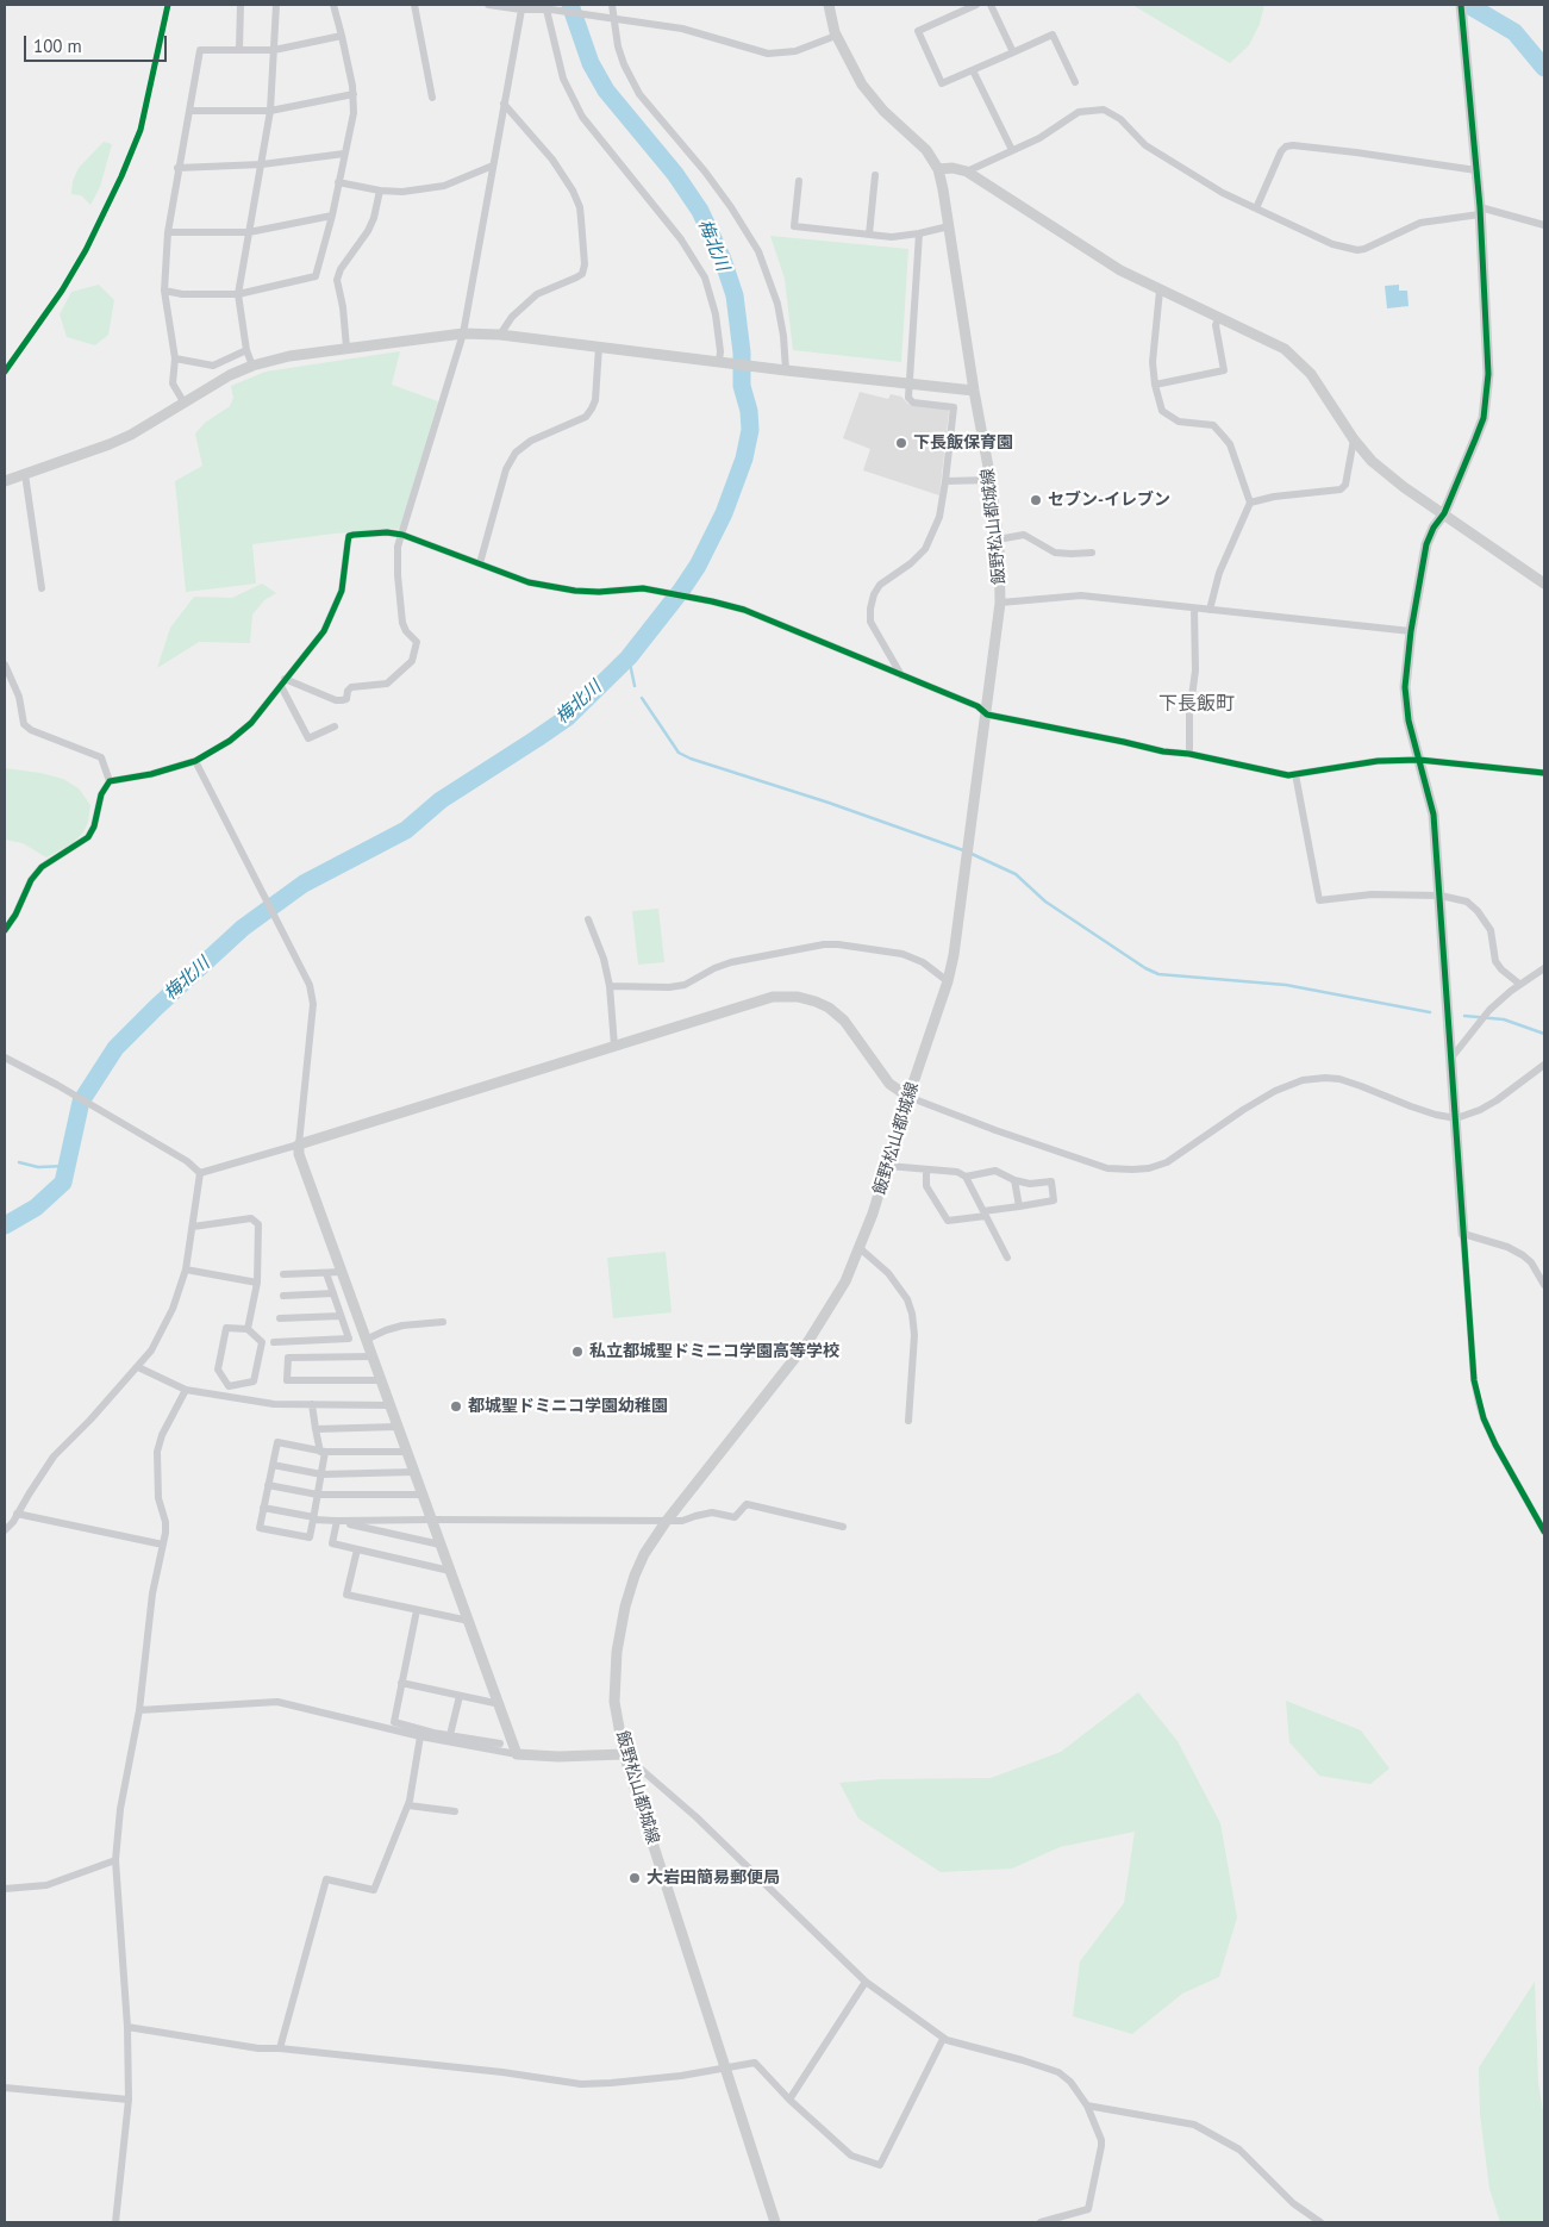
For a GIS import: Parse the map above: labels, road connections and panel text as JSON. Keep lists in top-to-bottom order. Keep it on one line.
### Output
{"streets":{"street":["飯野松山都城線"]},"districts":["下長飯町"],"water":["梅北川"],"places":["下長飯保育園","セブン-イレブン","私立都城聖ドミニコ学園高等学校","都城聖ドミニコ学園幼稚園","大岩田簡易郵便局"],"scale_bar":"100 m"}
